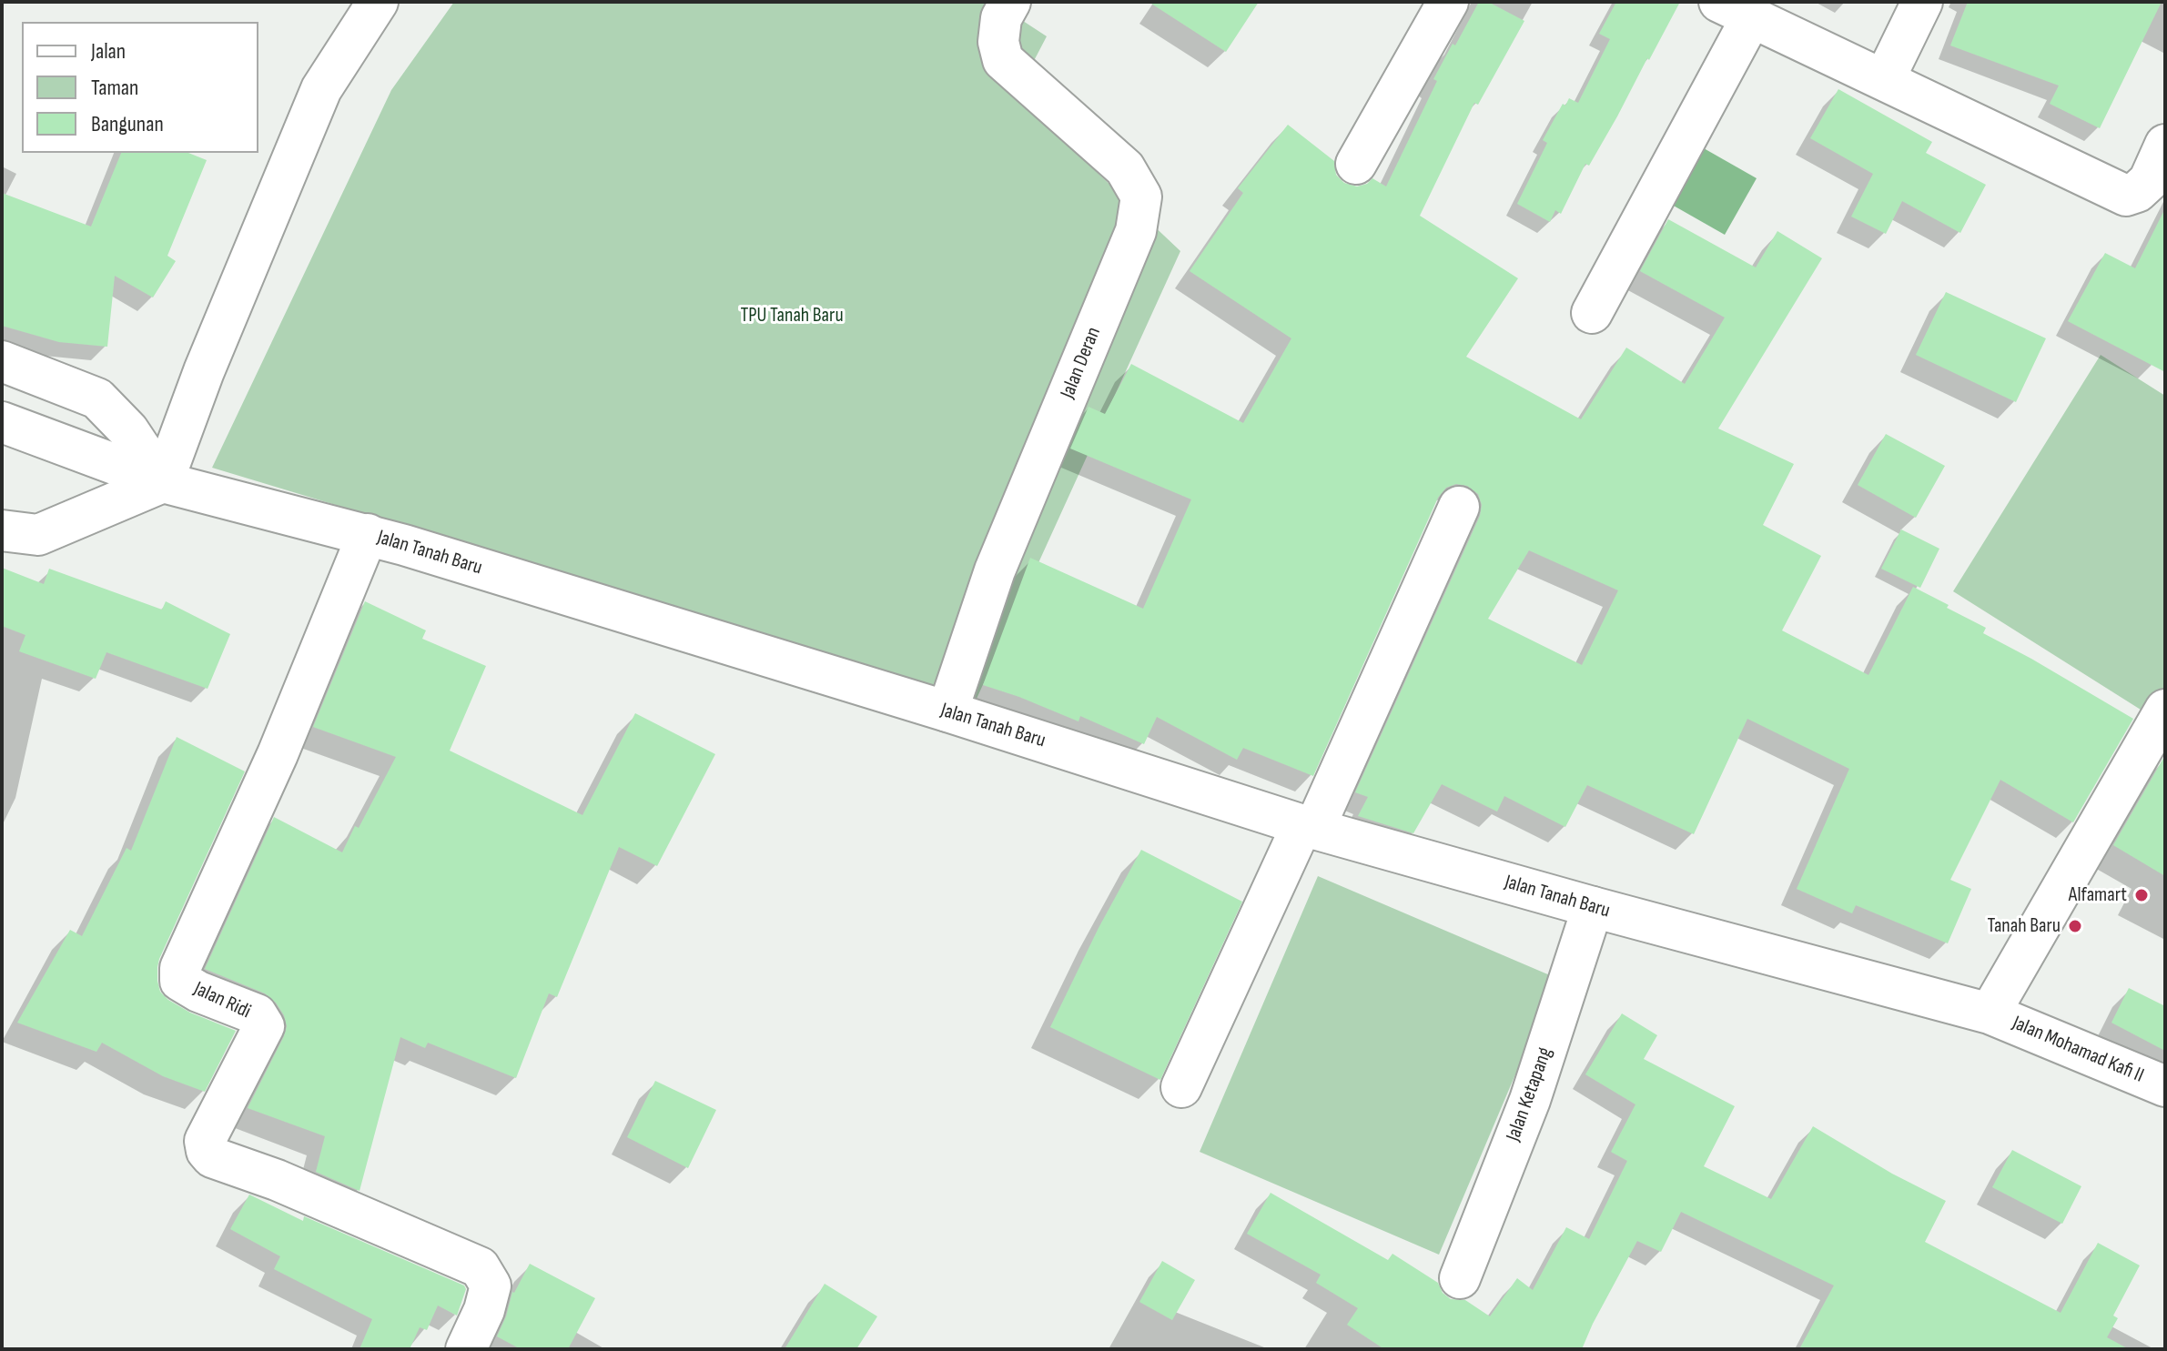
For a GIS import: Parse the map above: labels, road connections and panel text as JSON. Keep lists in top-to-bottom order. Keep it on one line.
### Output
{"streets":{"street":["Jalan Deran","Jalan Tanah Baru","Jalan Ridi","Jalan Mohamad Kafi II","Jalan Ketapang"]},"crossings":[["Jalan Deran","Jalan Tanah Baru"],["Jalan Tanah Baru","Jalan Ridi"],["Jalan Tanah Baru","Jalan Mohamad Kafi II"],["Jalan Tanah Baru","Jalan Ketapang"]],"parks":["TPU Tanah Baru"],"places":["Alfamart","Tanah Baru"],"legend":["Jalan","Taman","Bangunan"]}
